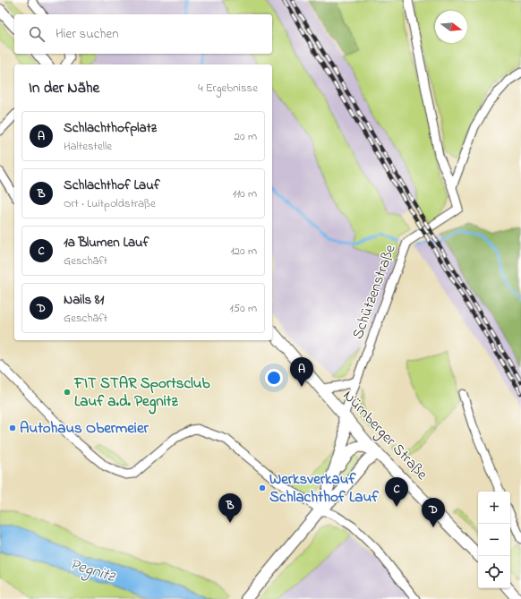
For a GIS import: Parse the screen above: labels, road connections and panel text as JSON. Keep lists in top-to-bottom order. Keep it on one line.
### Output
{"streets":{"main road":["Nürnberger Straße"],"street":["Schützenstraße"]},"crossings":[["Schützenstraße","Nürnberger Straße"]],"water":["Pegnitz"],"places":["FIT STAR Sportsclub Lauf a.d. Pegnitz","Autohaus Obermeier","Werksverkauf Schlachthof Lauf"],"north":"right","page":{"search":"Hier suchen","heading":["In der Nähe","4 Ergebnisse"],"list":[{"mark":"A","name":"Schlachthofplatz","note":"Haltestelle","value":"20 m"},{"mark":"B","name":"Schlachthof Lauf","note":"Ort · Luitpoldstraße","value":"110 m"},{"mark":"C","name":"1a Blumen Lauf","note":"Geschäft","value":"120 m"},{"mark":"D","name":"Nails 81","note":"Geschäft","value":"150 m"}],"pins":["A","C","B","D"],"map_buttons":["+","−"]}}
